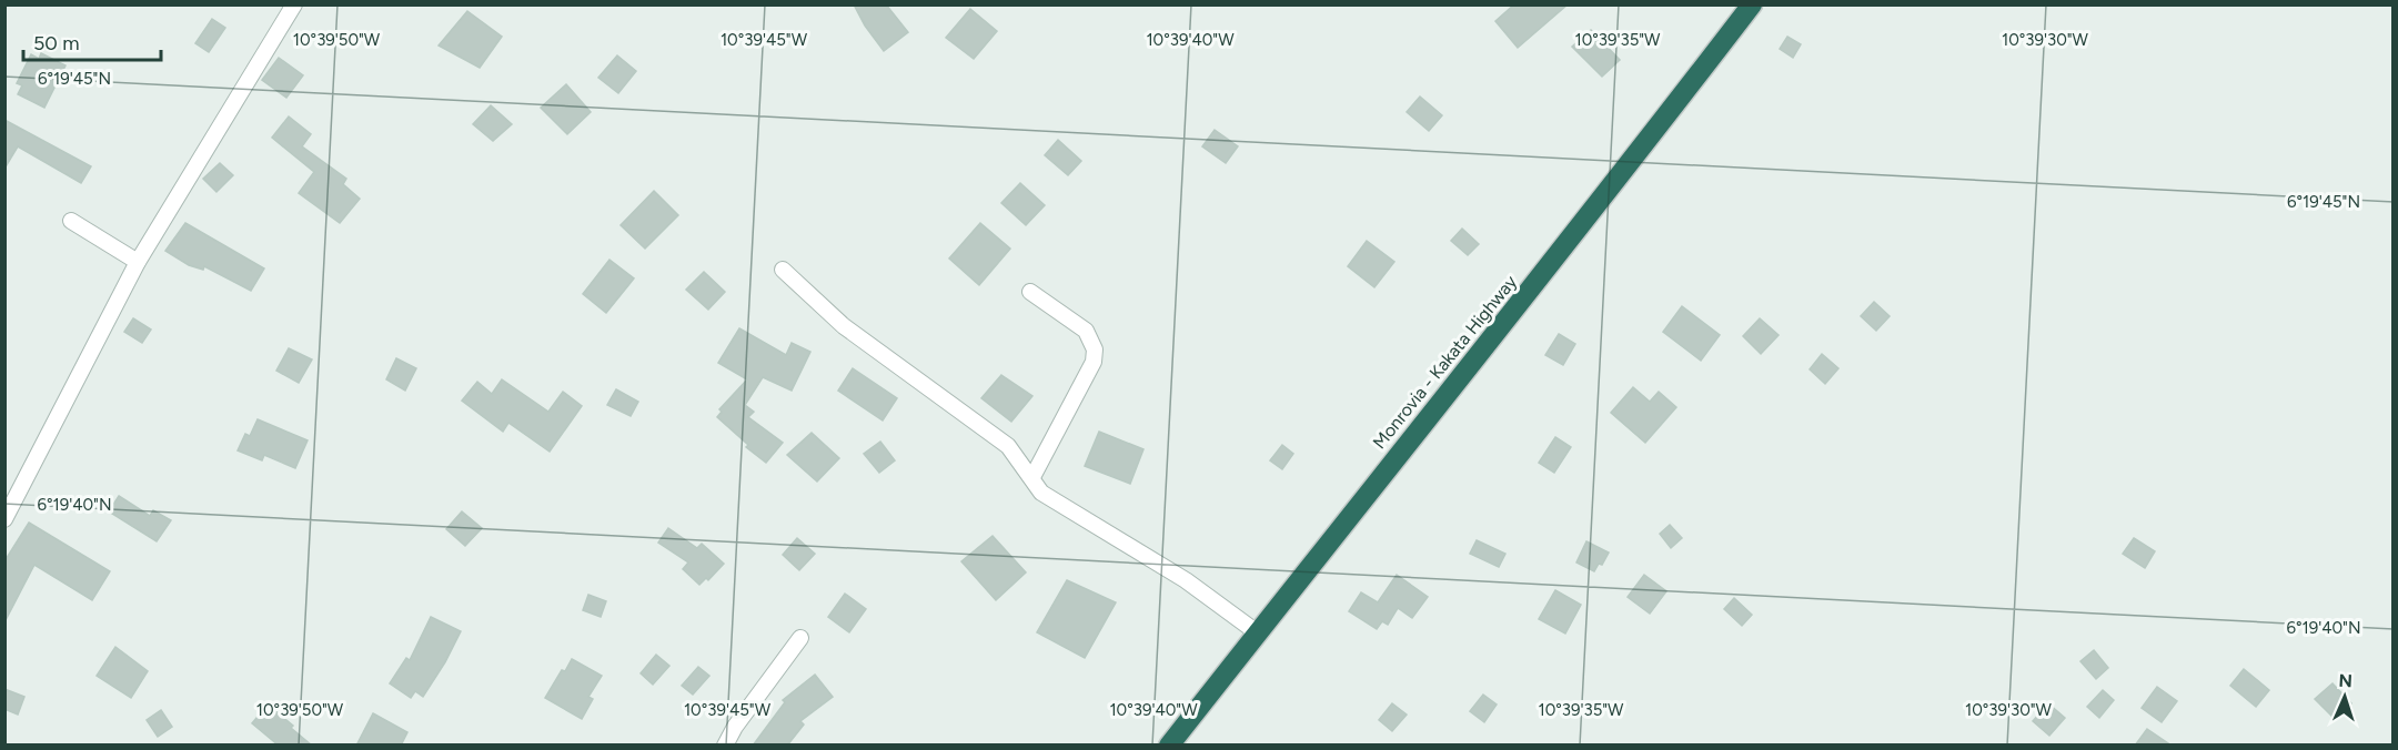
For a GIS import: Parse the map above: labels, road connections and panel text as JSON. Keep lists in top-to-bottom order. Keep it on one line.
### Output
{"streets":{"highway":["Monrovia - Kakata Highway"]},"scale_bar":"50 m","north":"top","coordinates":["10°39'50\"W","10°39'45\"W","10°39'40\"W","10°39'35\"W","10°39'30\"W","6°19'45\"N","6°19'40\"N"]}
